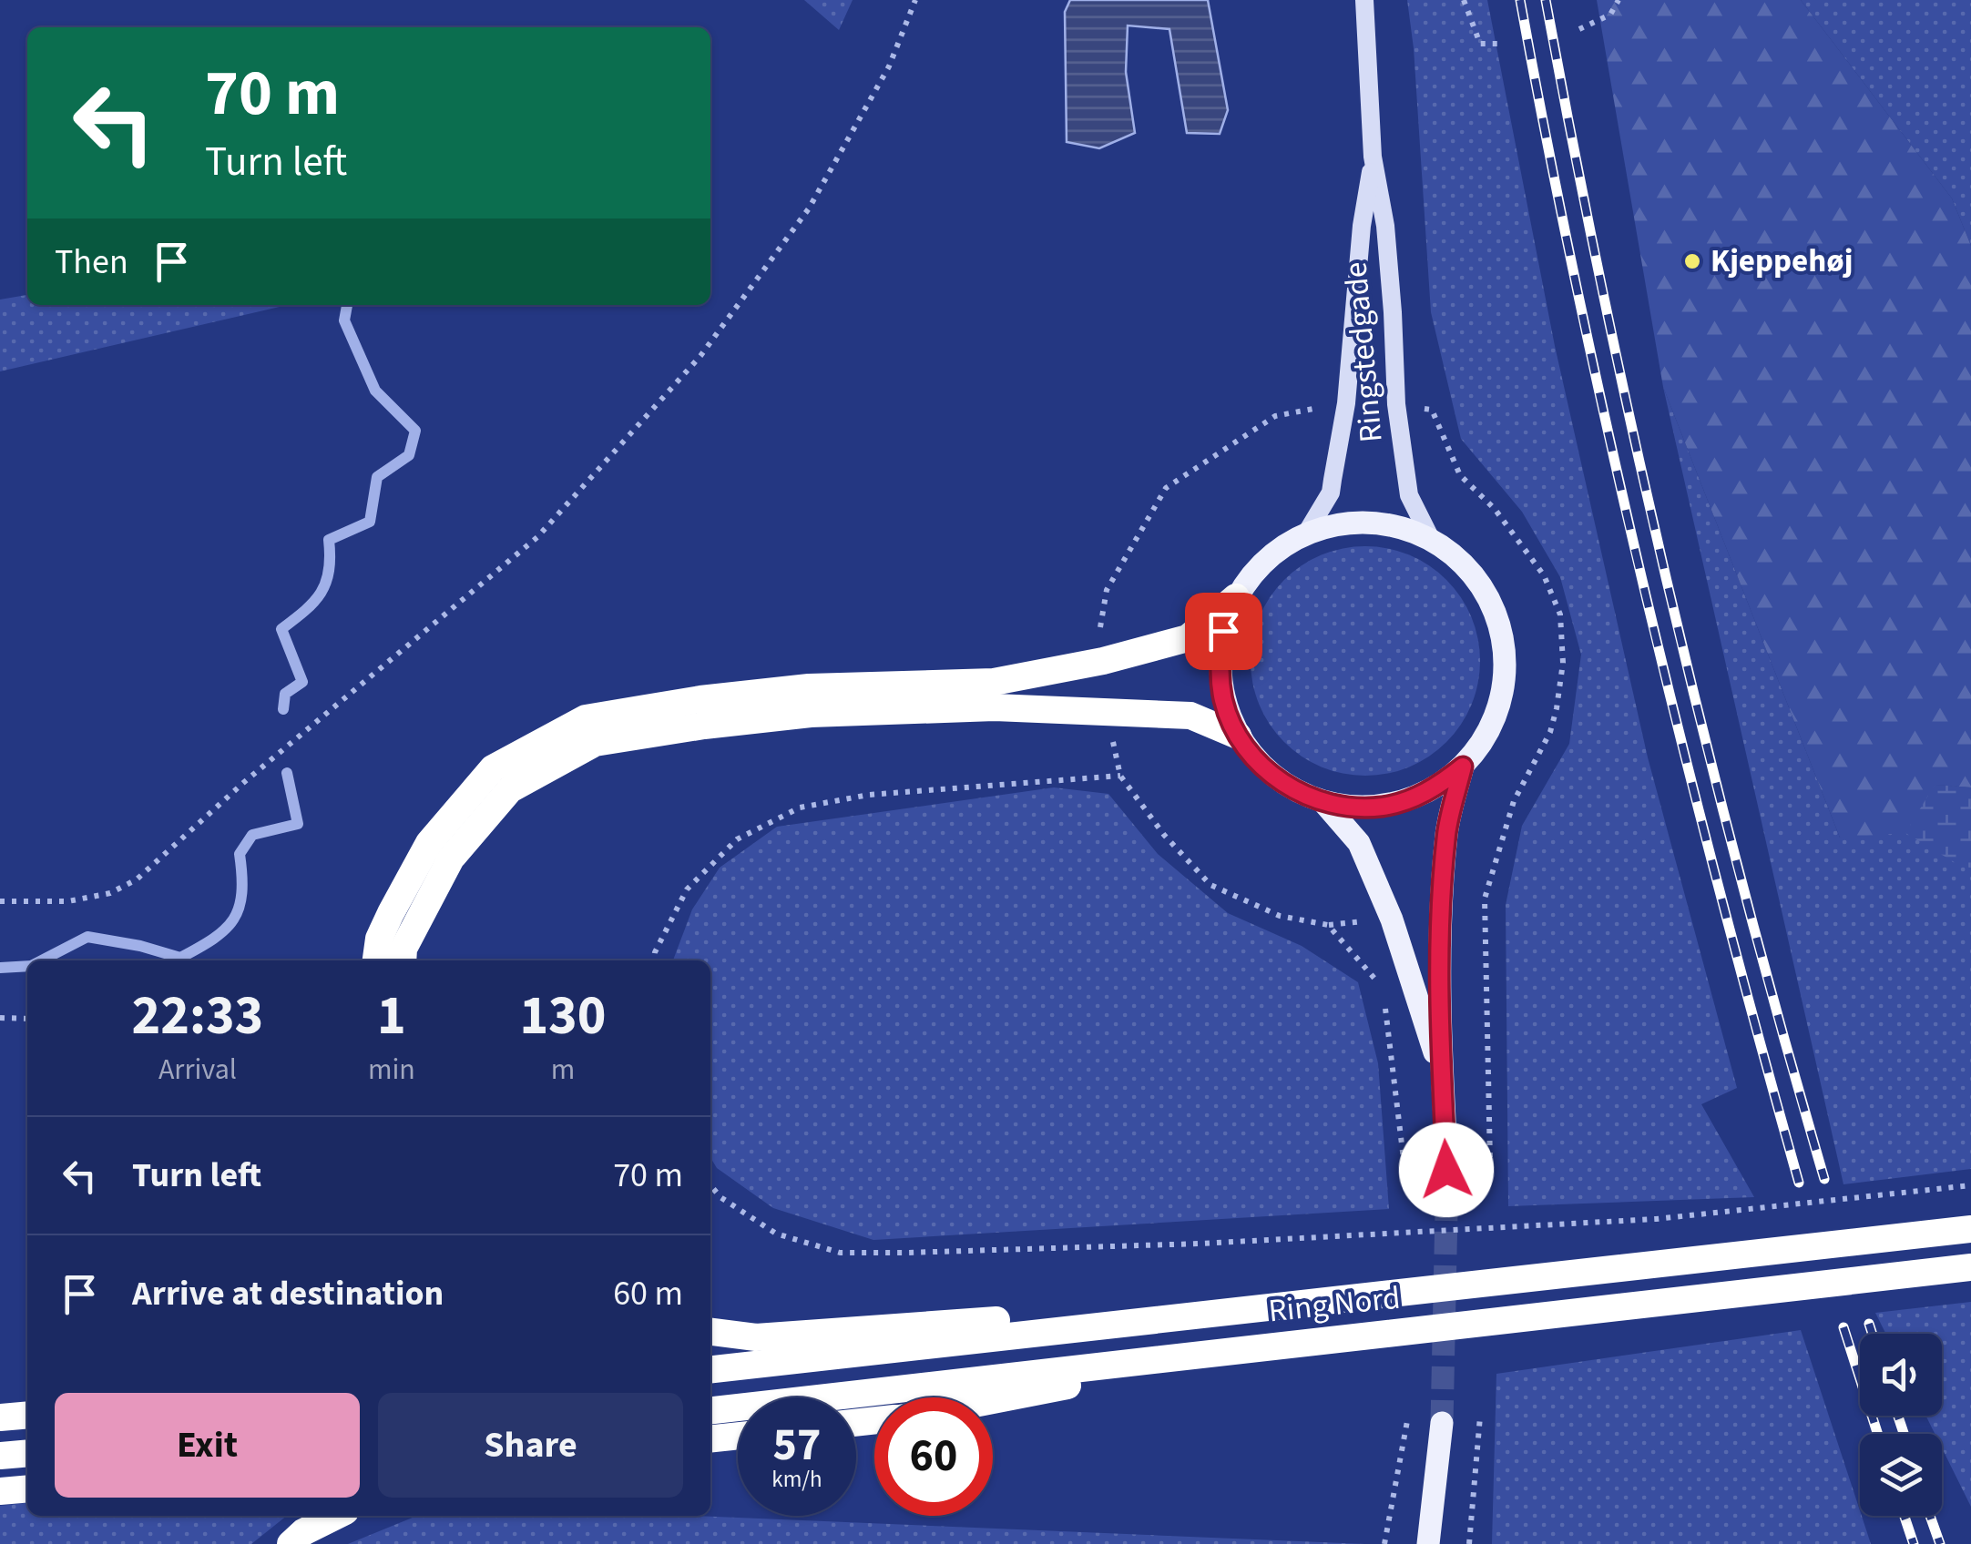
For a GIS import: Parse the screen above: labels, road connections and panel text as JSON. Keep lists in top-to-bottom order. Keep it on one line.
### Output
{"streets":{"highway":["Ring Nord"],"street":["Ringstedgade"]},"places":["Kjeppehøj"],"page":{"turn":["70 m","Turn left"],"then":"Then","eta":["22:33","Arrival","1","min","130","m"],"list":[{"name":"Turn left","value":"70 m"},{"name":"Arrive at destination","value":"60 m"}],"buttons":["Exit","Share"],"speed":"57 km/h","limit":"60"}}
